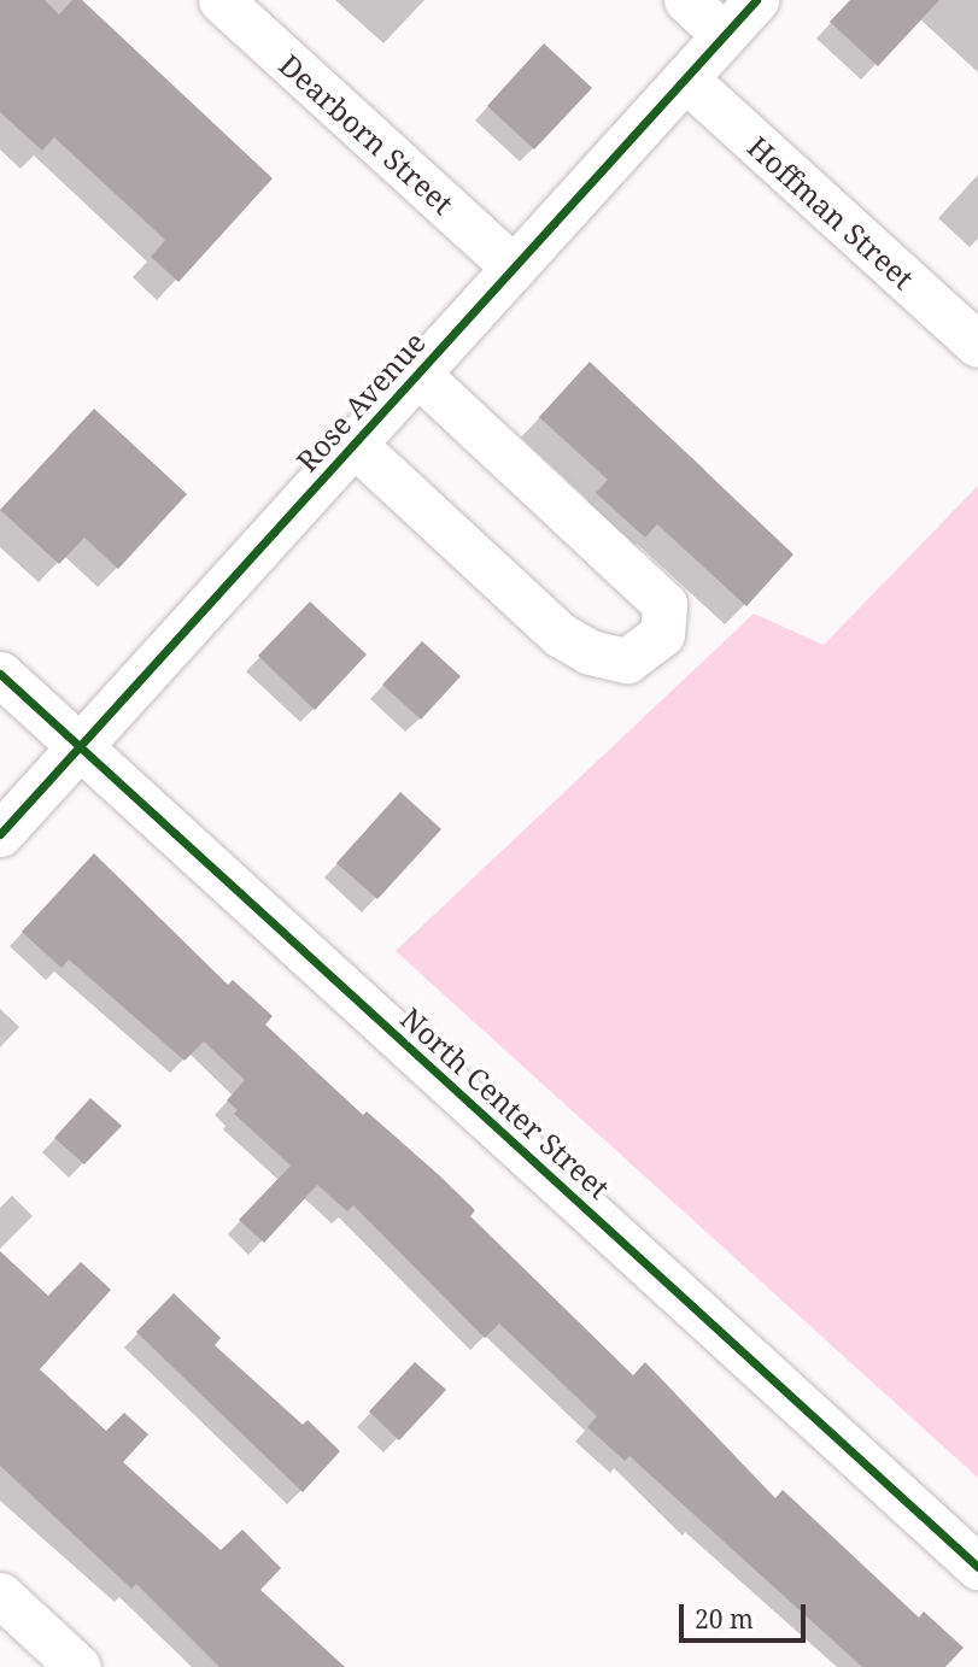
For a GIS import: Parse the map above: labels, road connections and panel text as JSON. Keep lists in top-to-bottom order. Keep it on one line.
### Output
{"streets":{"street":["Dearborn Street","Hoffman Street","Rose Avenue","North Center Street"]},"crossings":[["Dearborn Street","Rose Avenue"],["Hoffman Street","Rose Avenue"],["Rose Avenue","North Center Street"]],"scale_bar":"20 m"}
